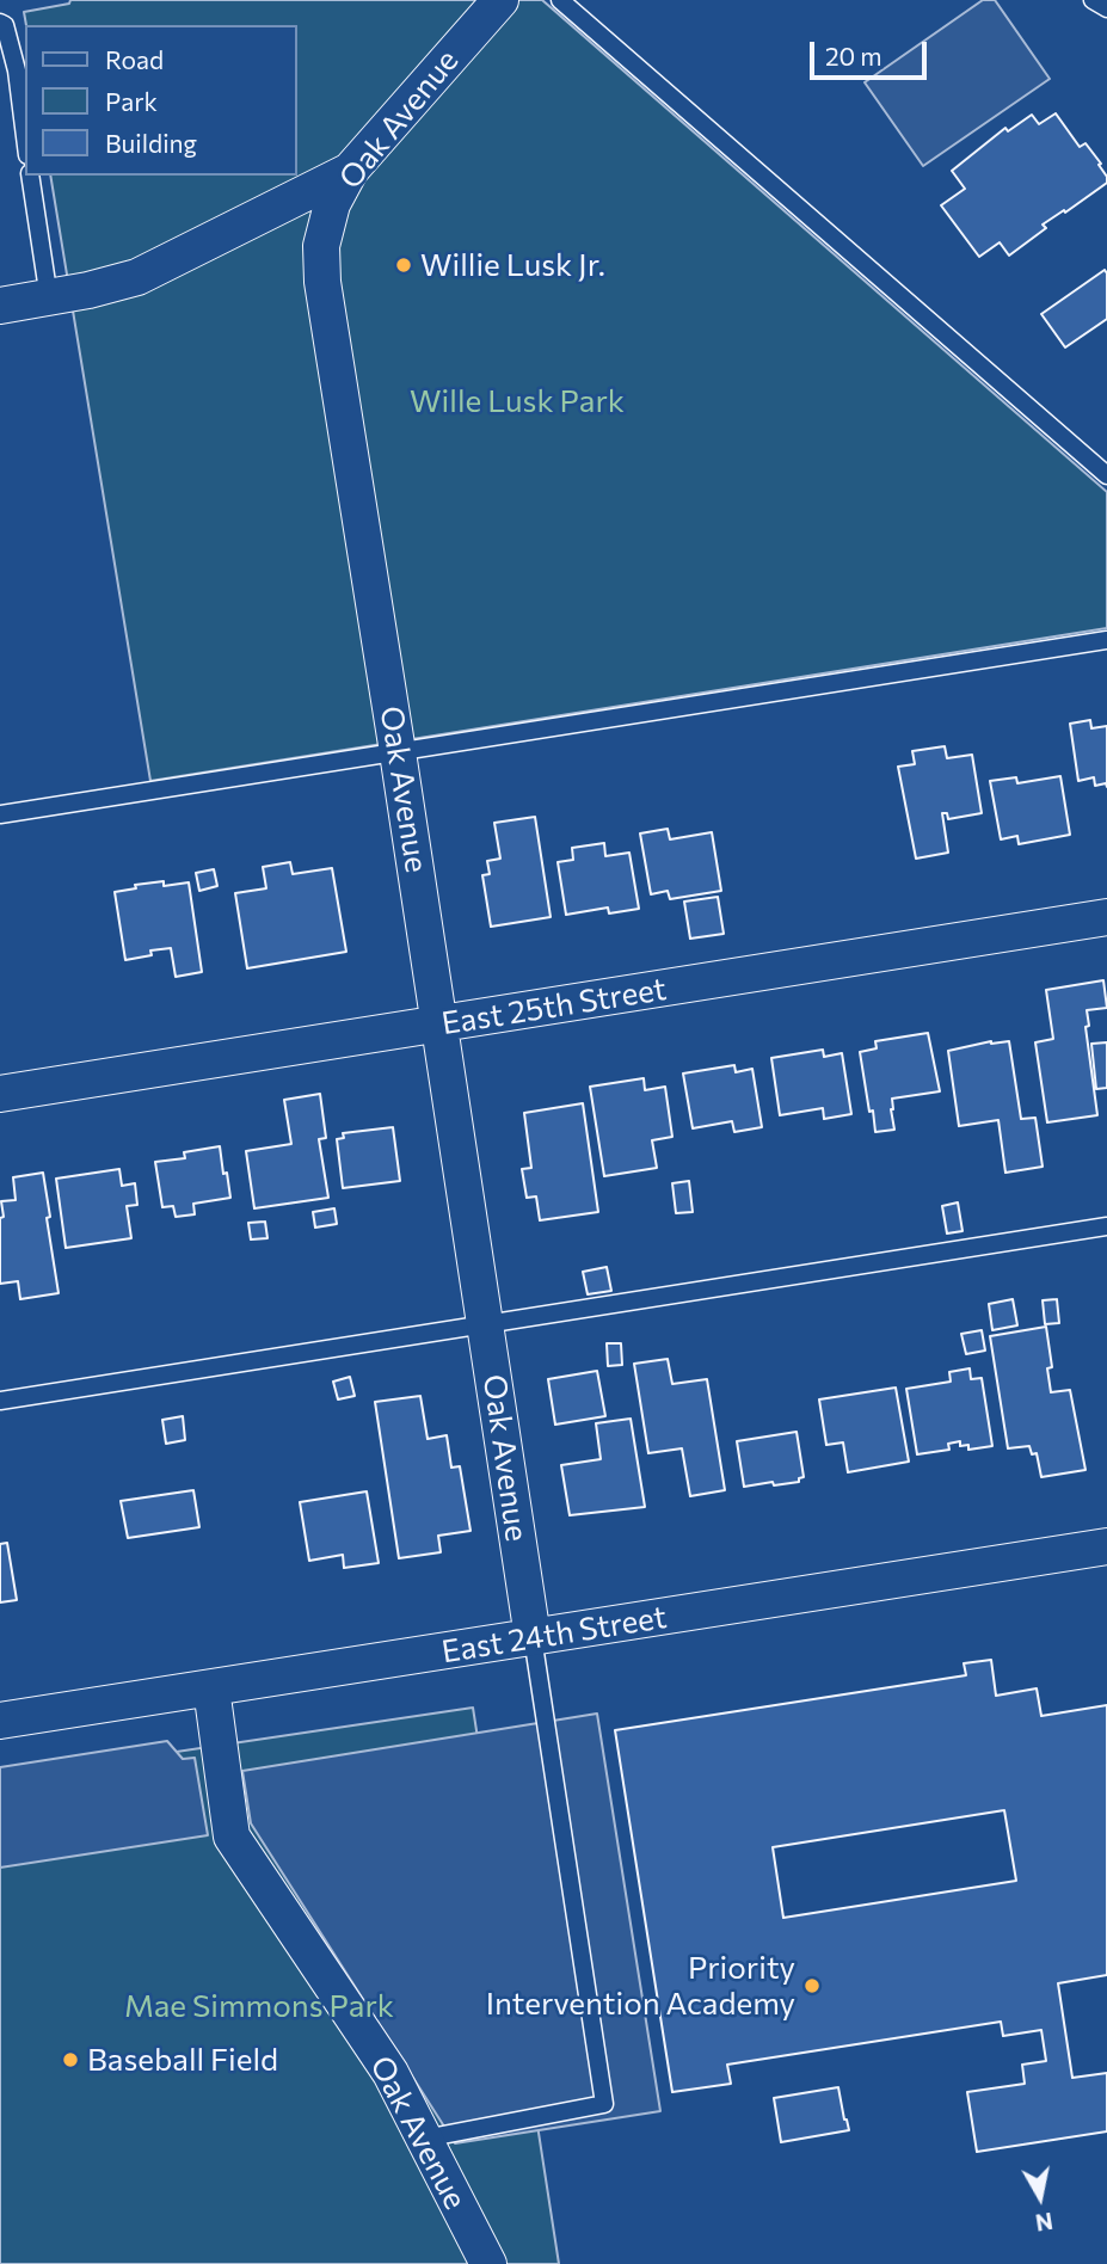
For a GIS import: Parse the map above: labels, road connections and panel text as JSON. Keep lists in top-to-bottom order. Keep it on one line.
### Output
{"streets":{"street":["Oak Avenue","East 25th Street","East 24th Street"]},"crossings":[["Oak Avenue","East 25th Street"],["Oak Avenue","East 24th Street"]],"parks":["Wille Lusk Park","Mae Simmons Park"],"places":["Willie Lusk Jr.","Priority Intervention Academy","Baseball Field"],"legend":["Road","Park","Building"],"scale_bar":"20 m","north":"bottom"}
